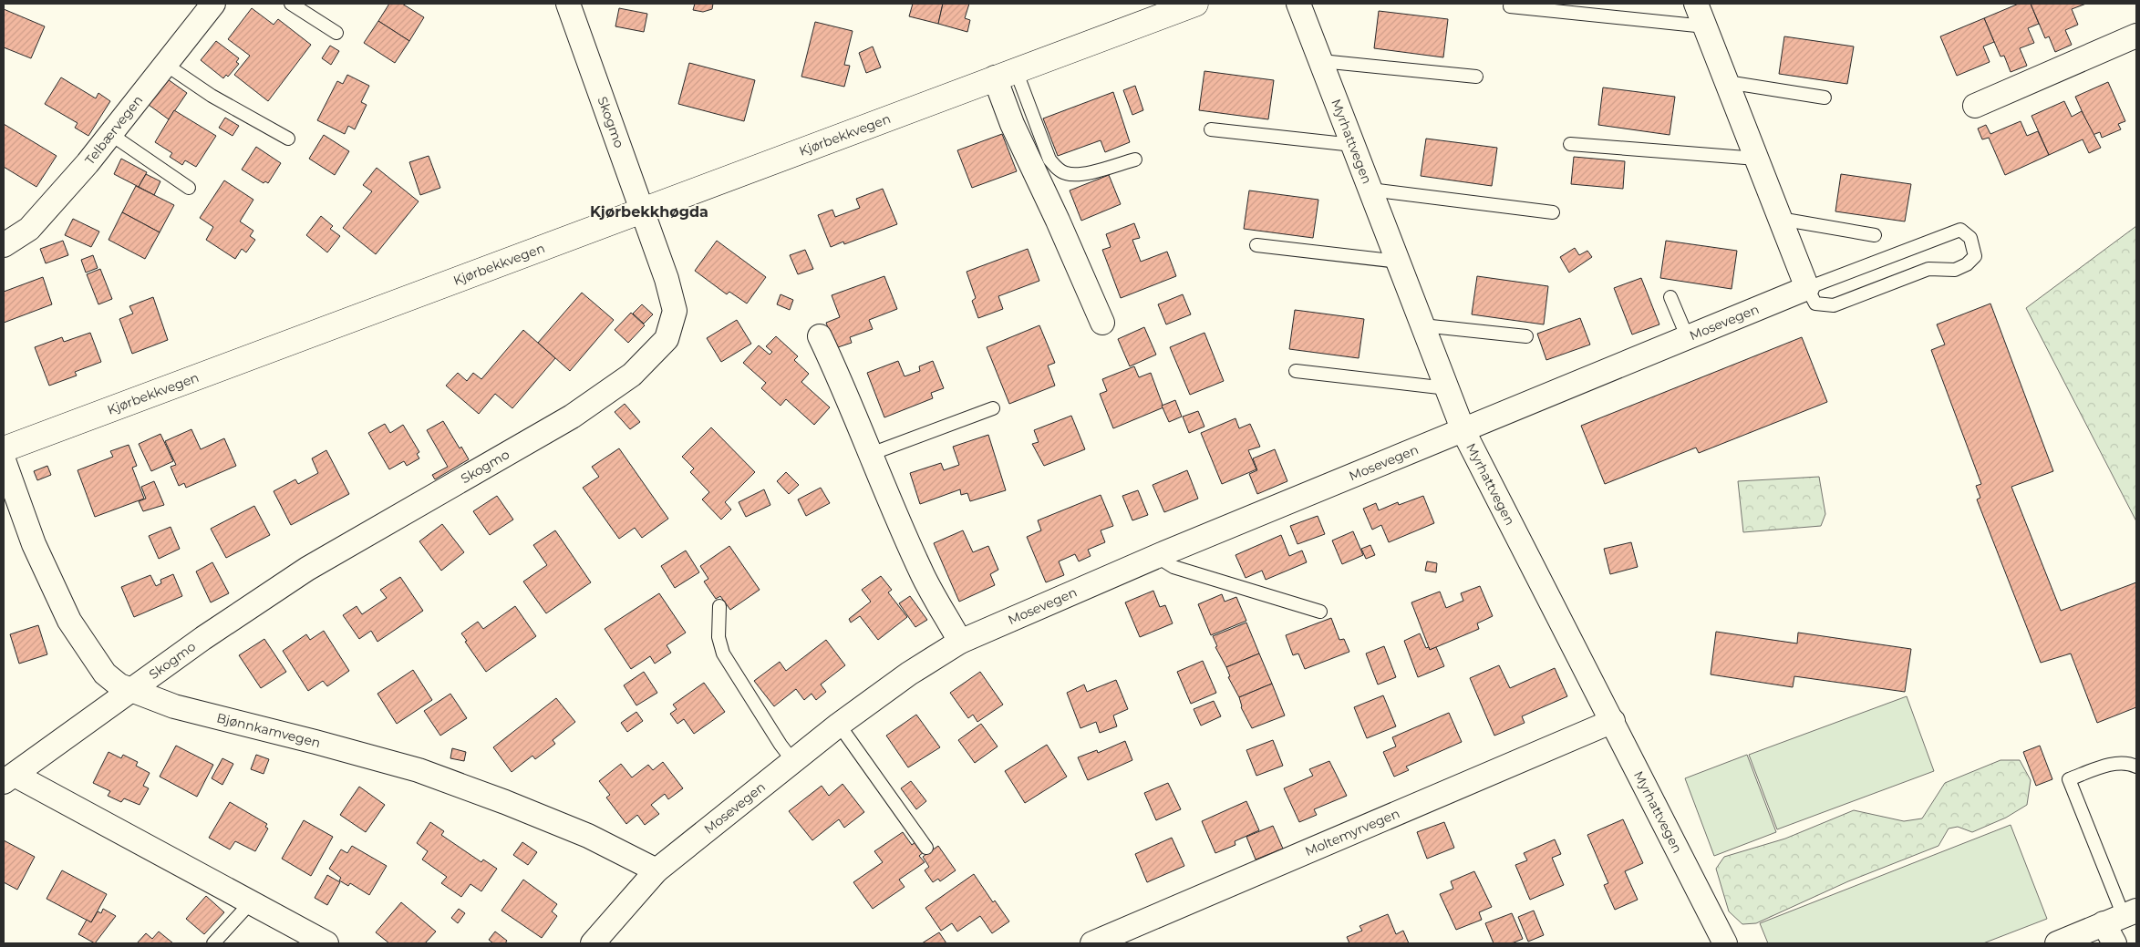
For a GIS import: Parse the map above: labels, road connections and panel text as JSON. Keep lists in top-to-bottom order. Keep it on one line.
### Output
{"streets":{"street":["Skogmo","Telbærvegen","Kjørbekkvegen","Myrhattvegen","Mosevegen","Bjønnkamvegen","Moltemyrvegen"]},"crossings":[["Skogmo","Kjørbekkvegen"],["Skogmo","Bjønnkamvegen"],["Myrhattvegen","Mosevegen"],["Myrhattvegen","Moltemyrvegen"],["Mosevegen","Bjønnkamvegen"]],"districts":["Kjørbekkhøgda"]}
